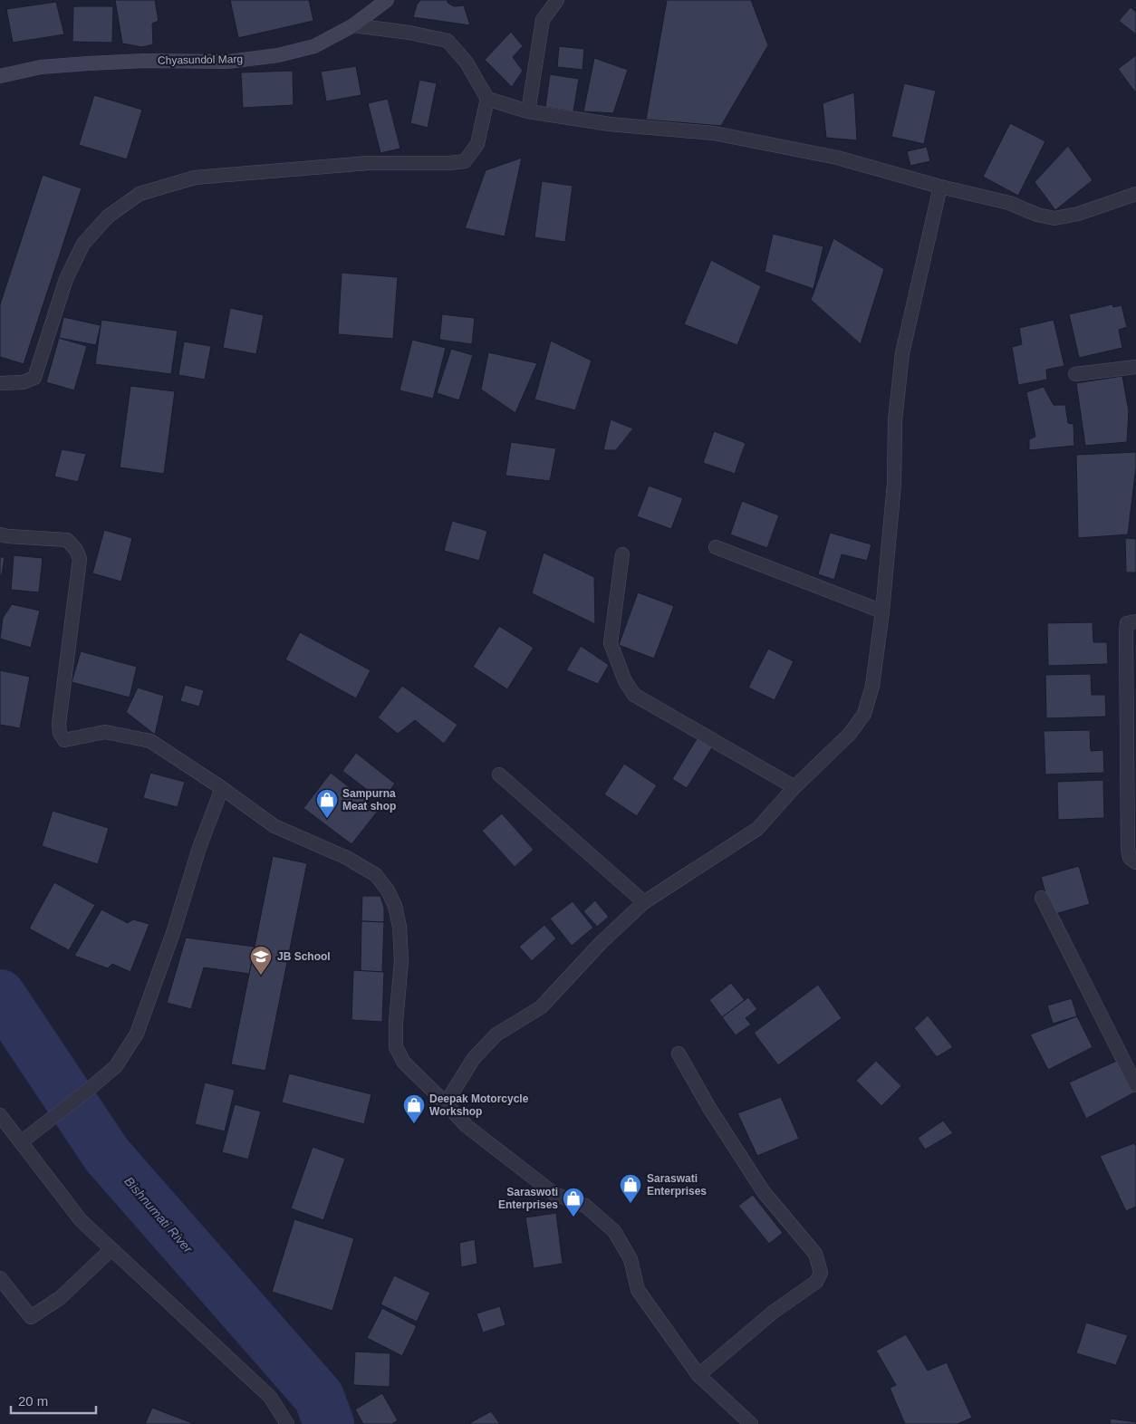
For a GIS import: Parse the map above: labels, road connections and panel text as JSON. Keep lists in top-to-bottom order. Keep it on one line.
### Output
{"streets":{"street":["Chyasundol Marg"]},"water":["Bishnumati River"],"places":{"shop":["Sampurna Meat shop","Deepak Motorcycle Workshop","Saraswati Enterprises","Saraswoti Enterprises"],"school or university":["JB School"]},"scale_bar":"20 m"}
